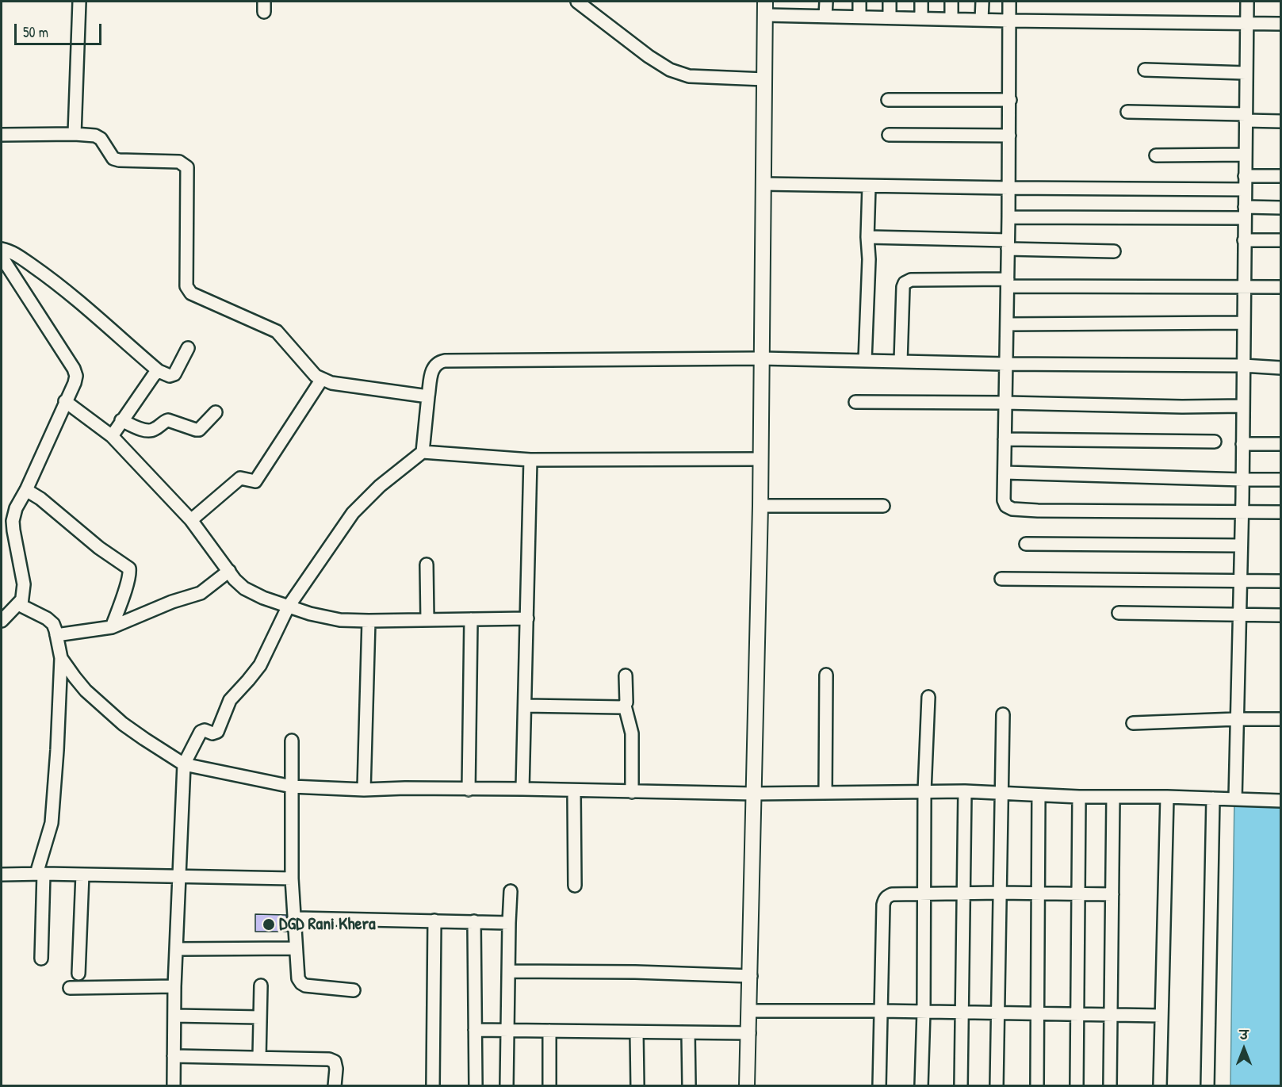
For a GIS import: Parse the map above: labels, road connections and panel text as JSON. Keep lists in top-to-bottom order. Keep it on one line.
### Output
{"places":["DGD Rani Khera"],"scale_bar":"50 m","north":"top"}
